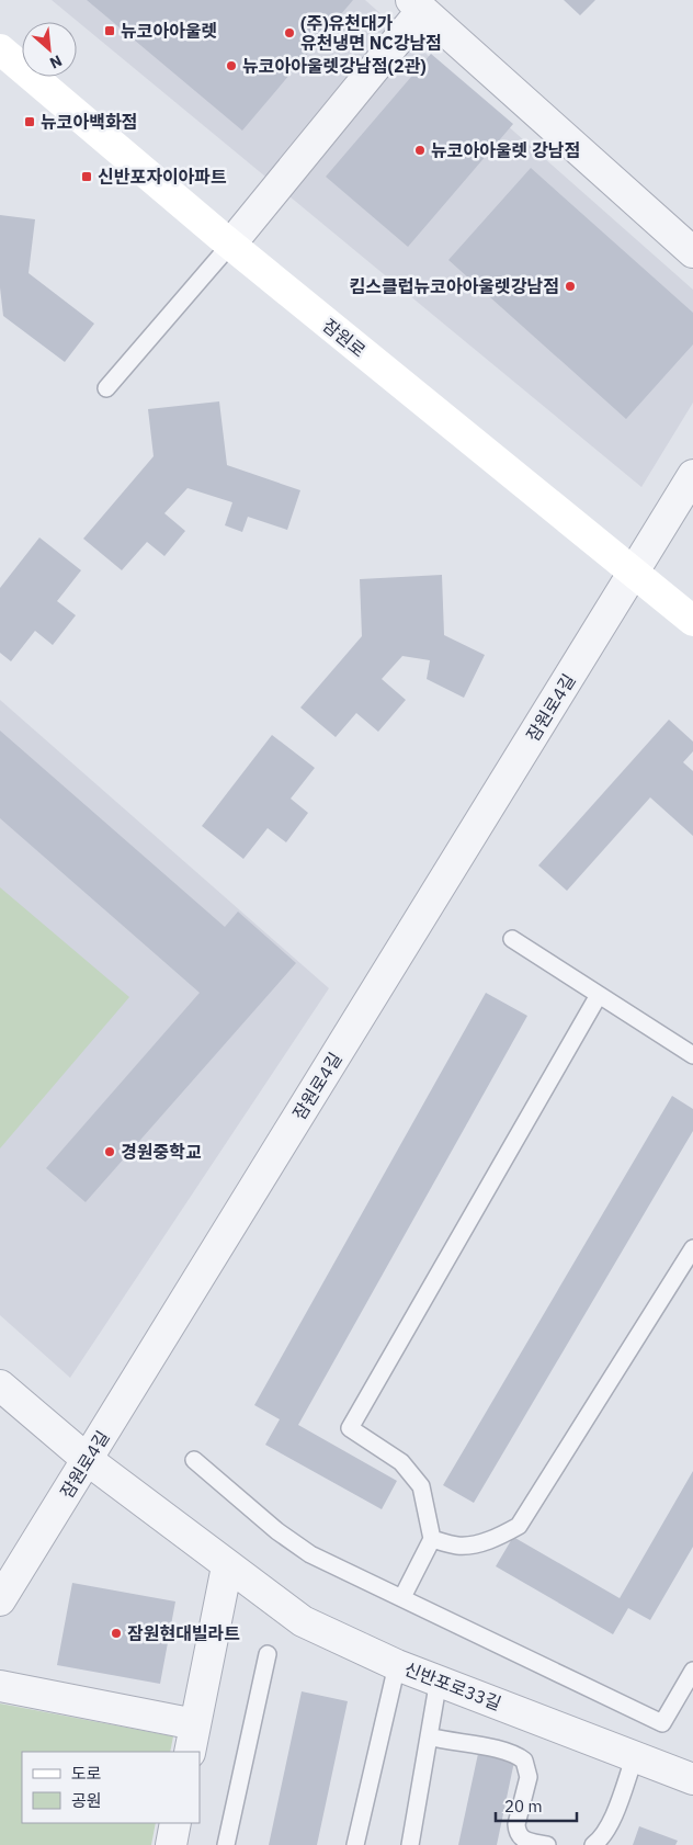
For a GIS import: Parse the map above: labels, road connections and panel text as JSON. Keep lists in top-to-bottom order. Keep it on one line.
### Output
{"streets":{"main road":["잠원로"],"street":["잠원로4길","신반포로33길"]},"crossings":[["잠원로","잠원로4길"],["잠원로4길","신반포로33길"]],"places":{"transit":["뉴코아아울렛","뉴코아백화점","신반포자이아파트"],"other":["(주)유천대가 유천냉면 NC강남점","뉴코아아울렛강남점(2관)","뉴코아아울렛 강남점","킴스클럽뉴코아아울렛강남점","경원중학교","잠원현대빌라트"]},"legend":["도로","공원"],"scale_bar":"20 m","north":"bottom right"}
